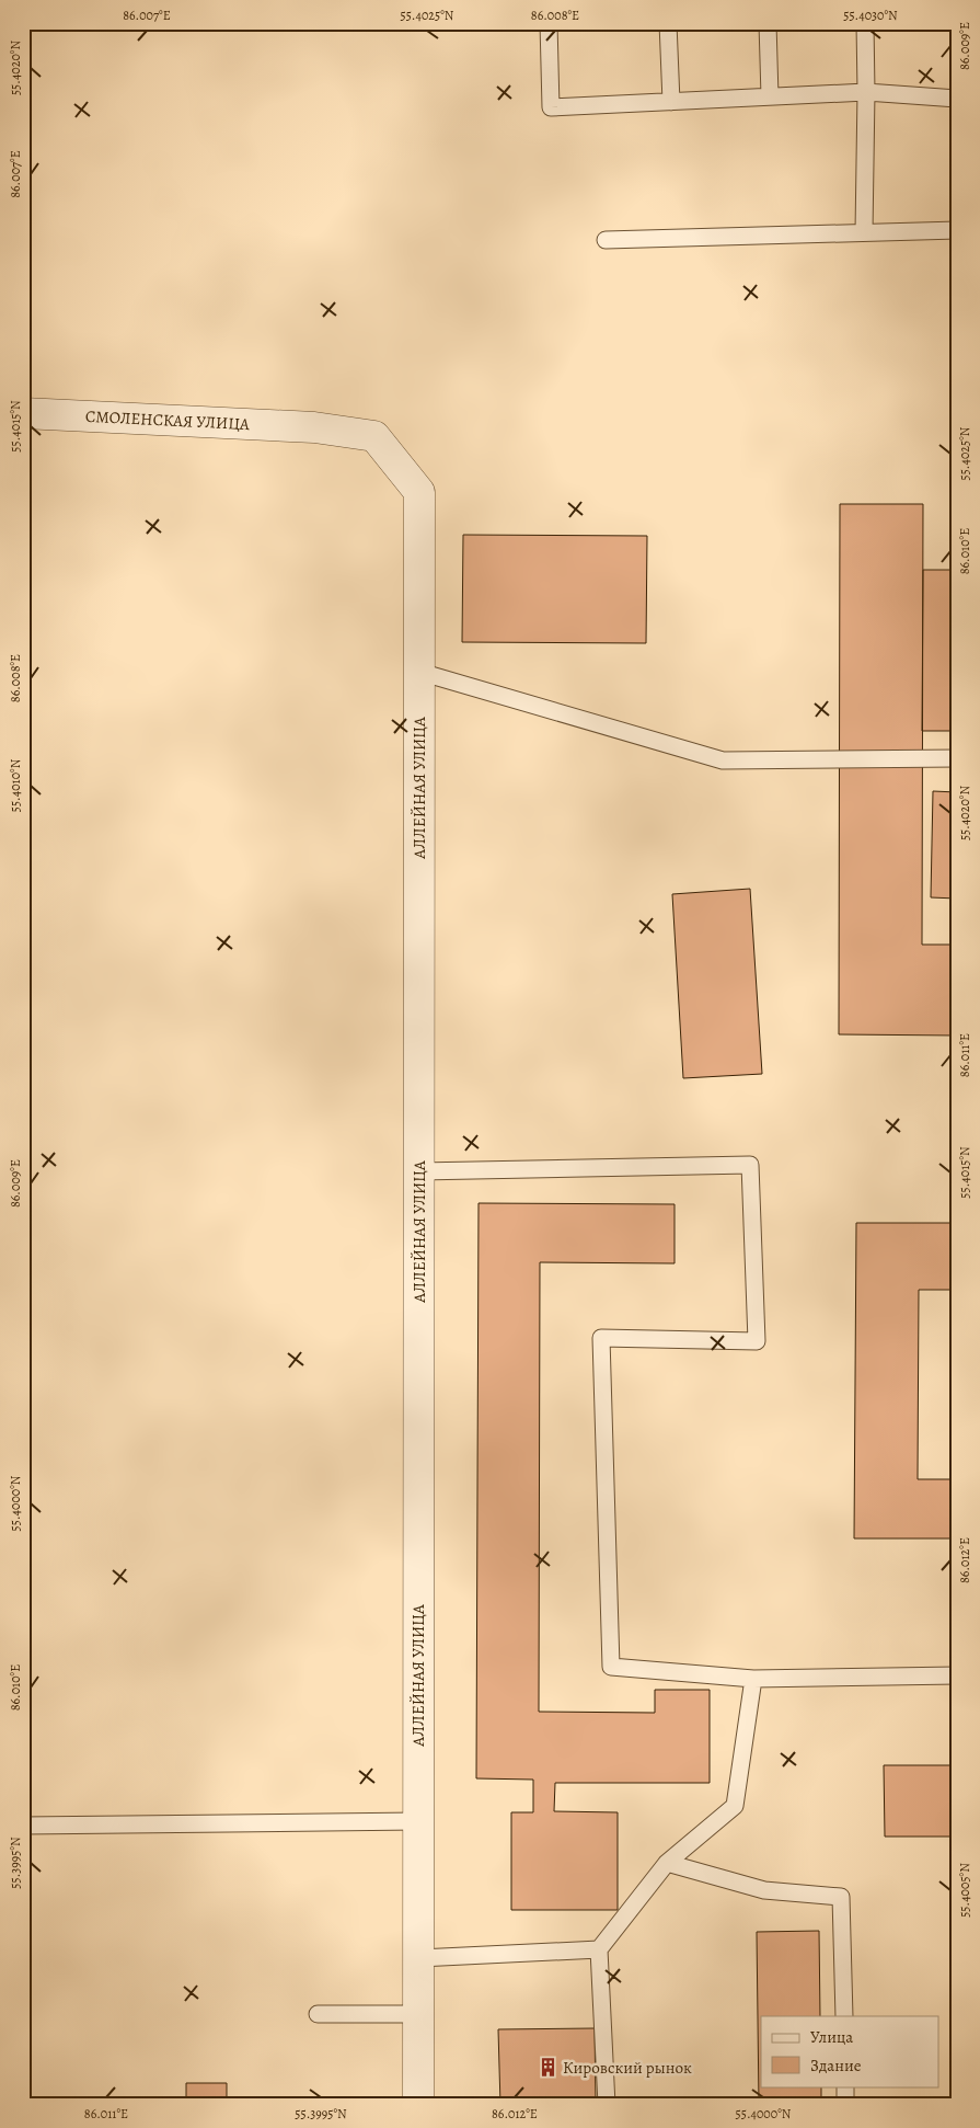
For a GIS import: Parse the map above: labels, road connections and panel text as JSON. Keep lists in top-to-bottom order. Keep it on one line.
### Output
{"streets":{"street":["СМОЛЕНСКАЯ УЛИЦА","АЛЛЕЙНАЯ УЛИЦА"]},"crossings":[["СМОЛЕНСКАЯ УЛИЦА","АЛЛЕЙНАЯ УЛИЦА"]],"places":{"building":["Кировский рынок"]},"legend":["Улица","Здание"],"coordinates":["86.007°E","55.4025°N","86.008°E","55.4030°N","86.009°E","55.4020°N","55.4015°N","86.010°E","55.4010°N","86.011°E","55.4000°N","86.012°E","55.3995°N","55.4005°N"]}
